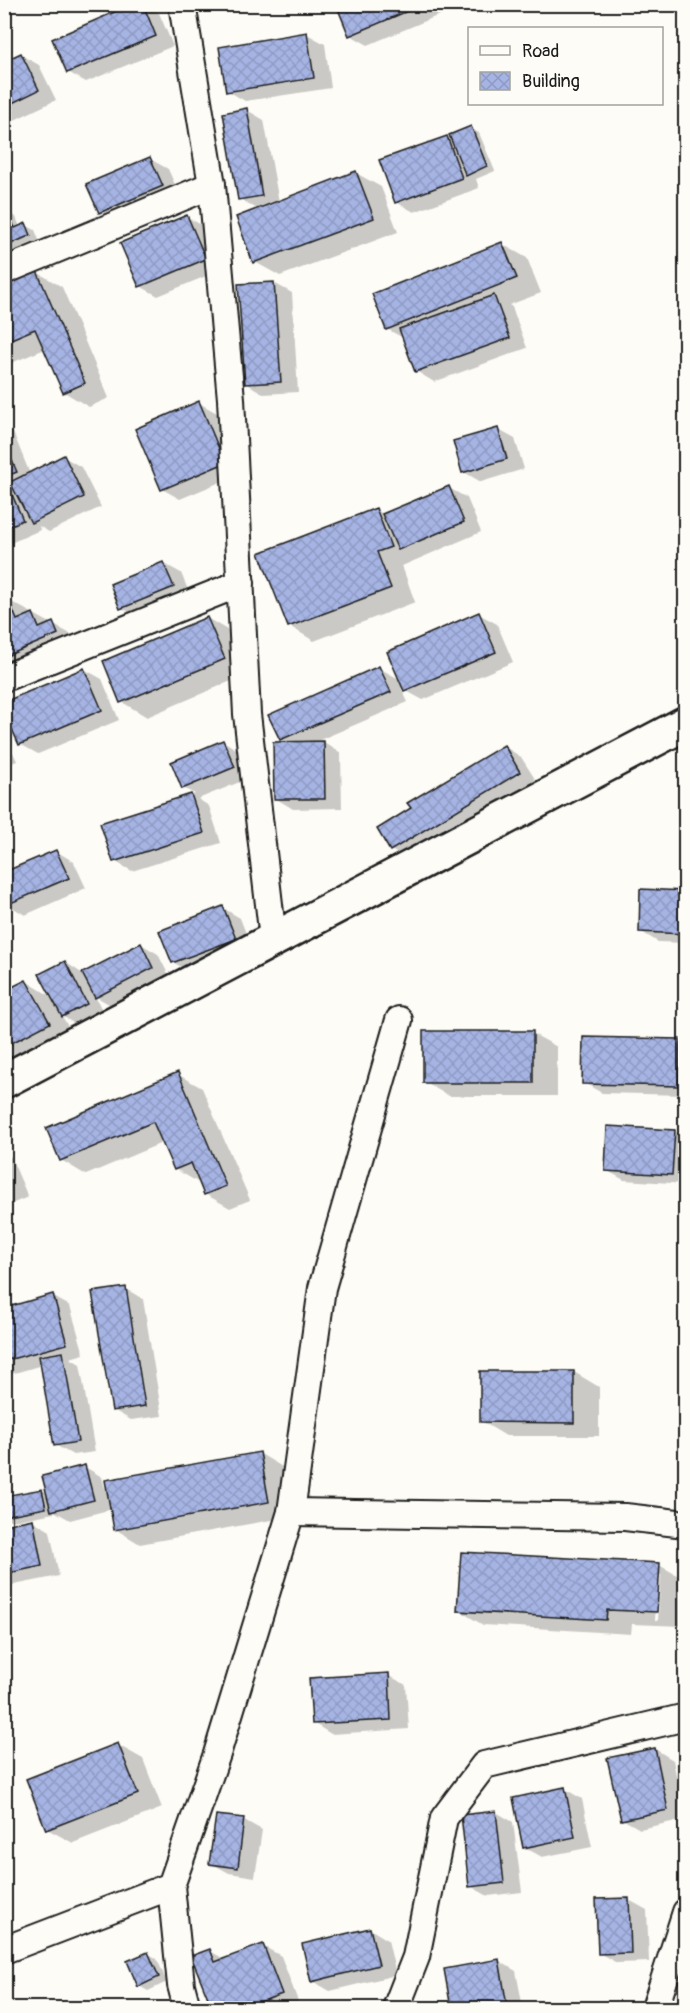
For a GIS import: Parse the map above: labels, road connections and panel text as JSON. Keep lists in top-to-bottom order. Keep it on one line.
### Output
{"legend":["Road","Building"]}
